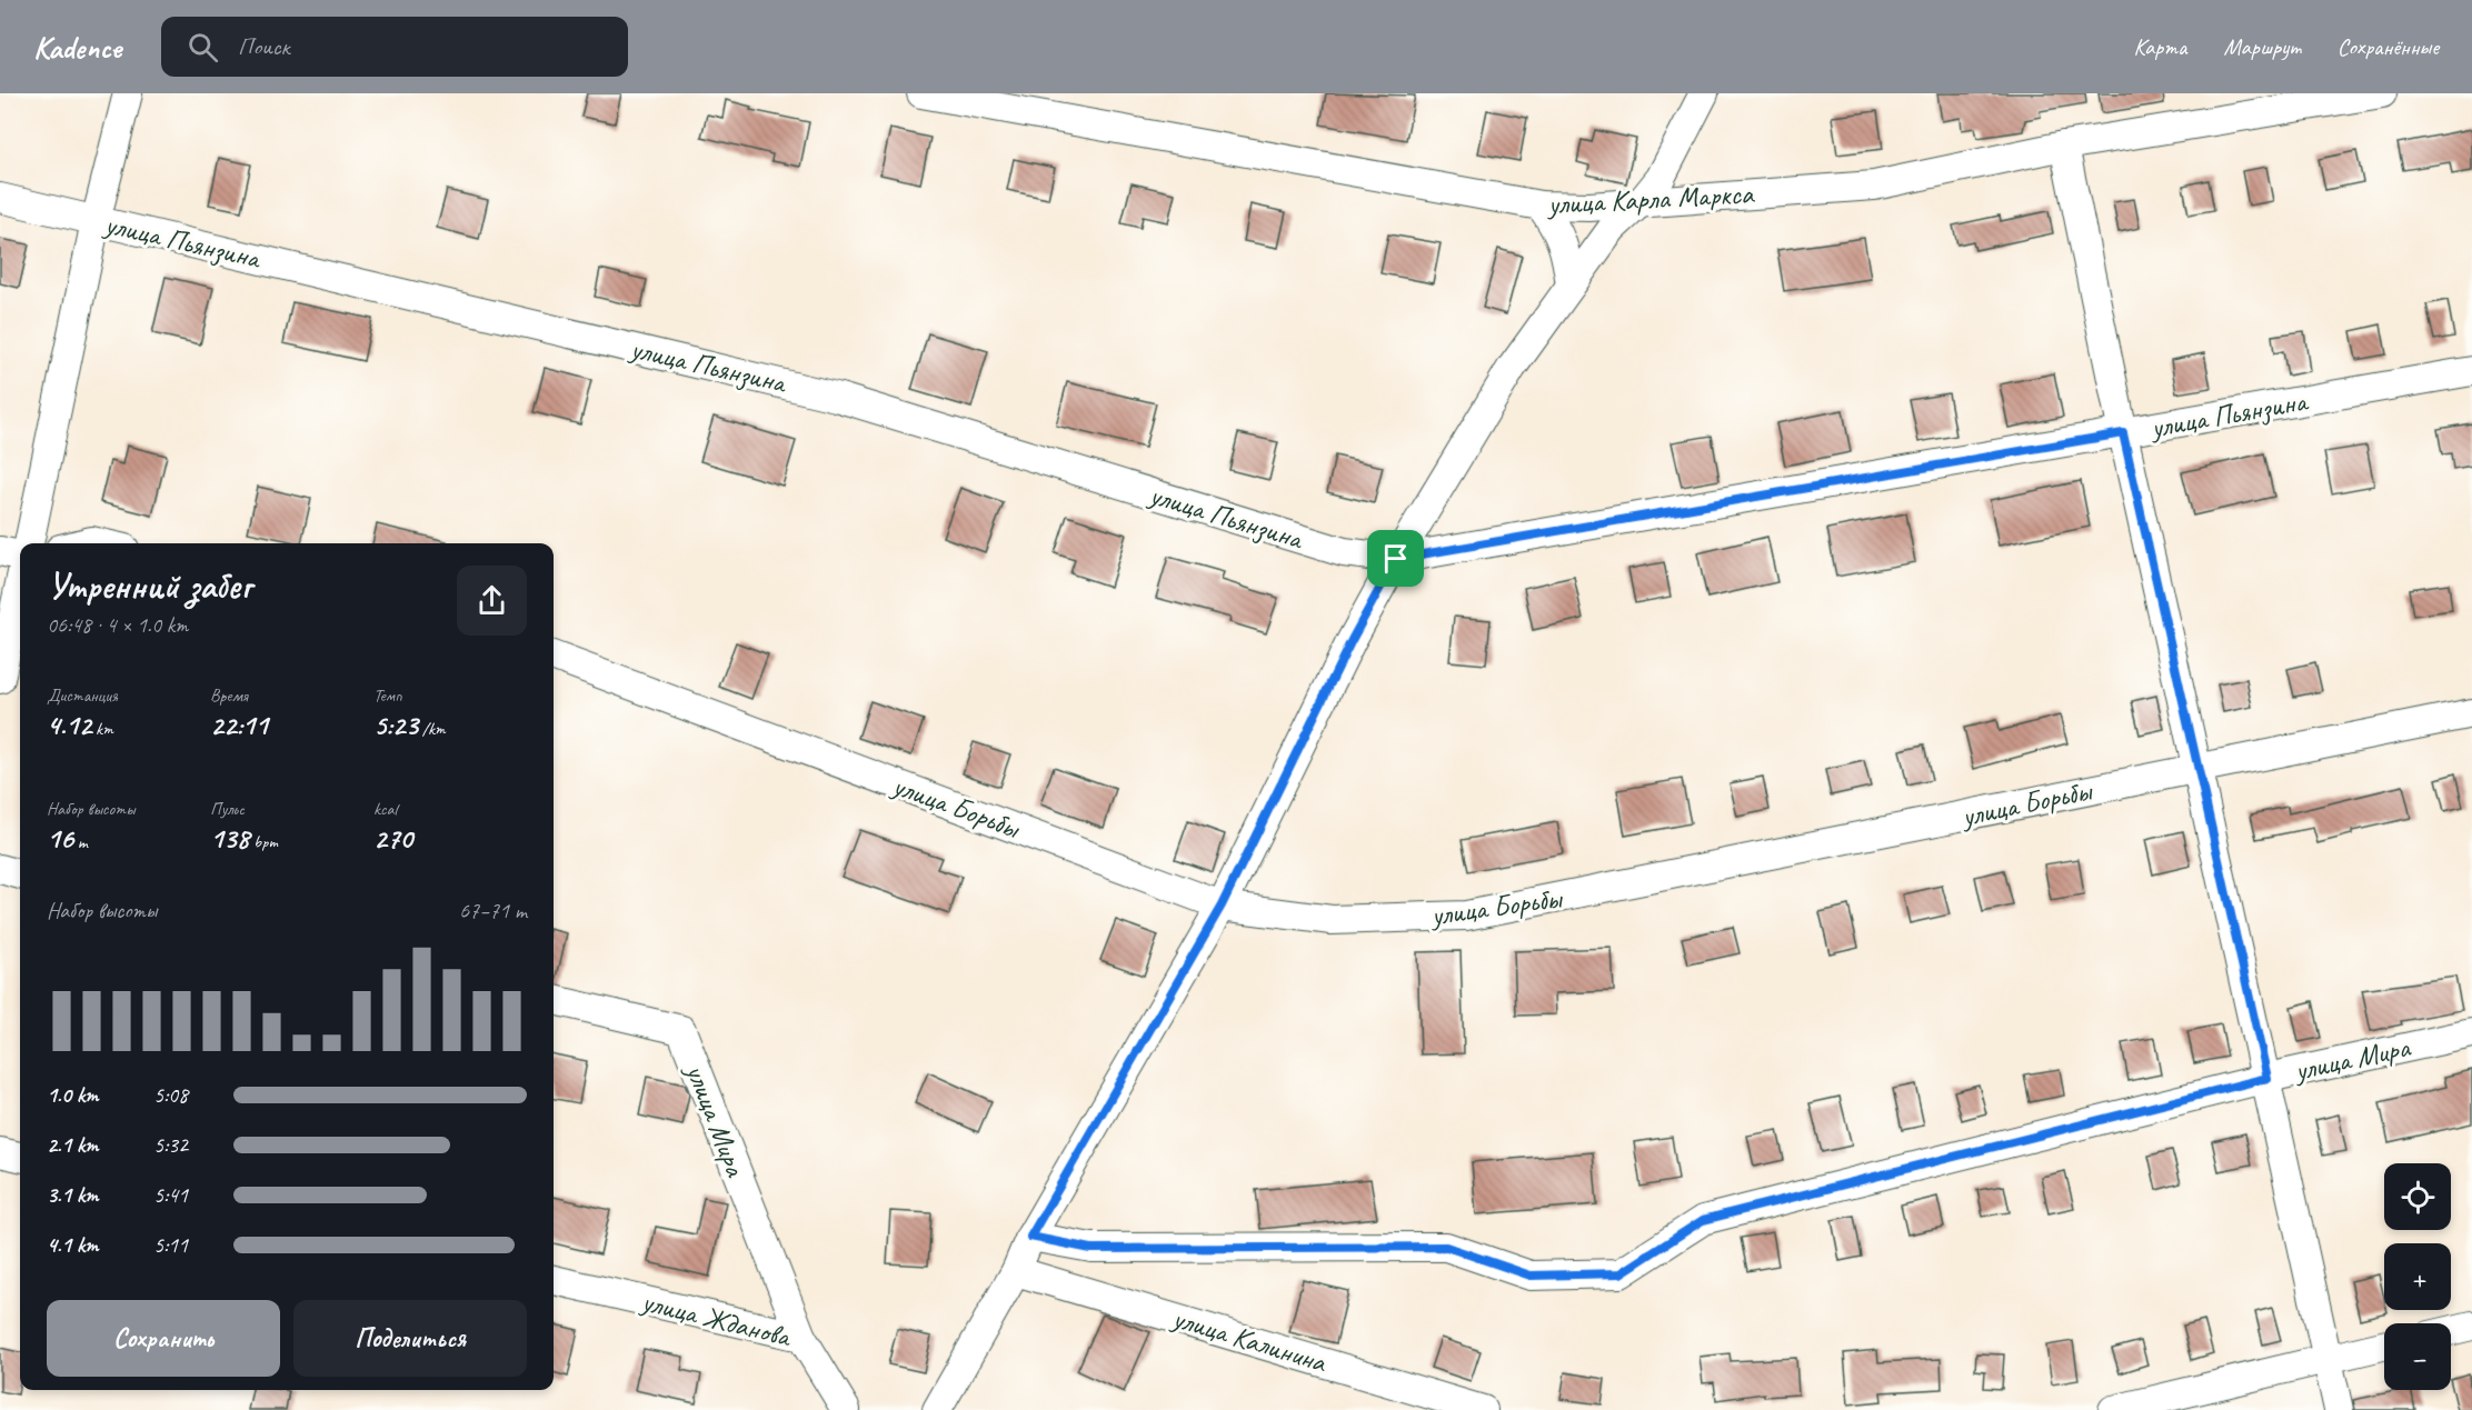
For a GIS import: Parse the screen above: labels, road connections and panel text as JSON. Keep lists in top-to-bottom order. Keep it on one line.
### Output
{"streets":{"street":["улица Карла Маркса","улица Пьянзина","улица Борьбы","улица Мира","улица Жданова","улица Калинина"]},"crossings":[["улица Мира","улица Жданова"]],"page":{"header":"Kadence","search":"Поиск","nav":["Карта","Маршрут","Сохранённые"],"heading":["Утренний забег","06:48 · 4 × 1.0 km"],"stats":[["Дистанция","4.12 km"],["Время","22:11"],["Темп","5:23 /km"],["Набор высоты","16 m"],["Пульс","138 bpm"],["kcal","270"]],"chart":["Набор высоты","67–71 m"],"list":[{"name":"1.0 km","note":"5:08"},{"name":"2.1 km","note":"5:32"},{"name":"3.1 km","note":"5:41"},{"name":"4.1 km","note":"5:11"}],"map_buttons":["+","−"],"buttons":["Сохранить","Поделиться"]}}
